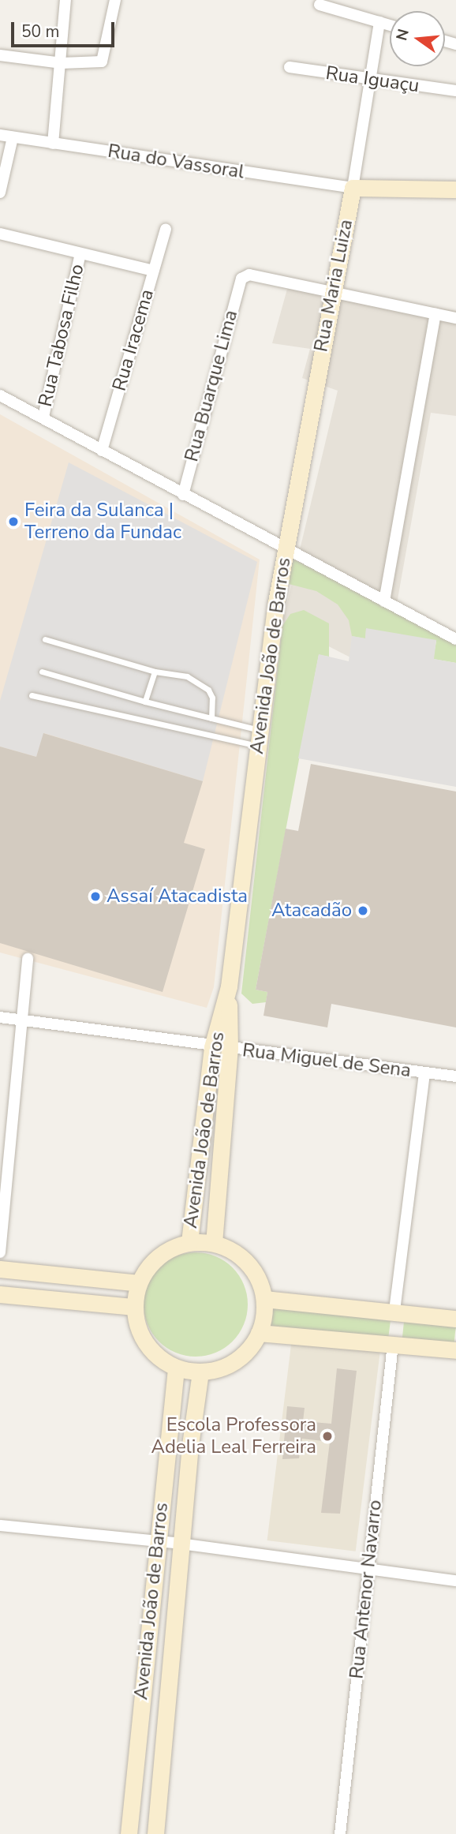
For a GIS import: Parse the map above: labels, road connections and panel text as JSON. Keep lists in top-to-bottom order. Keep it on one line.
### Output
{"streets":{"street":["Rua Iguaçu","Rua do Vassoral","Rua Maria Luiza","Rua Tabosa Filho","Rua Iracema","Rua Buarque Lima","Avenida João de Barros","Rua Miguel de Sena","Rua Antenor Navarro"]},"crossings":[["Rua Iguaçu","Rua Maria Luiza"],["Rua do Vassoral","Rua Maria Luiza"],["Rua Maria Luiza","Rua Buarque Lima"],["Rua Maria Luiza","Avenida João de Barros"],["Rua Tabosa Filho","Avenida João de Barros"],["Rua Iracema","Avenida João de Barros"],["Rua Buarque Lima","Avenida João de Barros"],["Avenida João de Barros","Rua Miguel de Sena"]],"places":["Feira da Sulanca | Terreno da Fundac","Assaí Atacadista","Atacadão","Escola Professora Adelia Leal Ferreira"],"scale_bar":"50 m","north":"left"}
